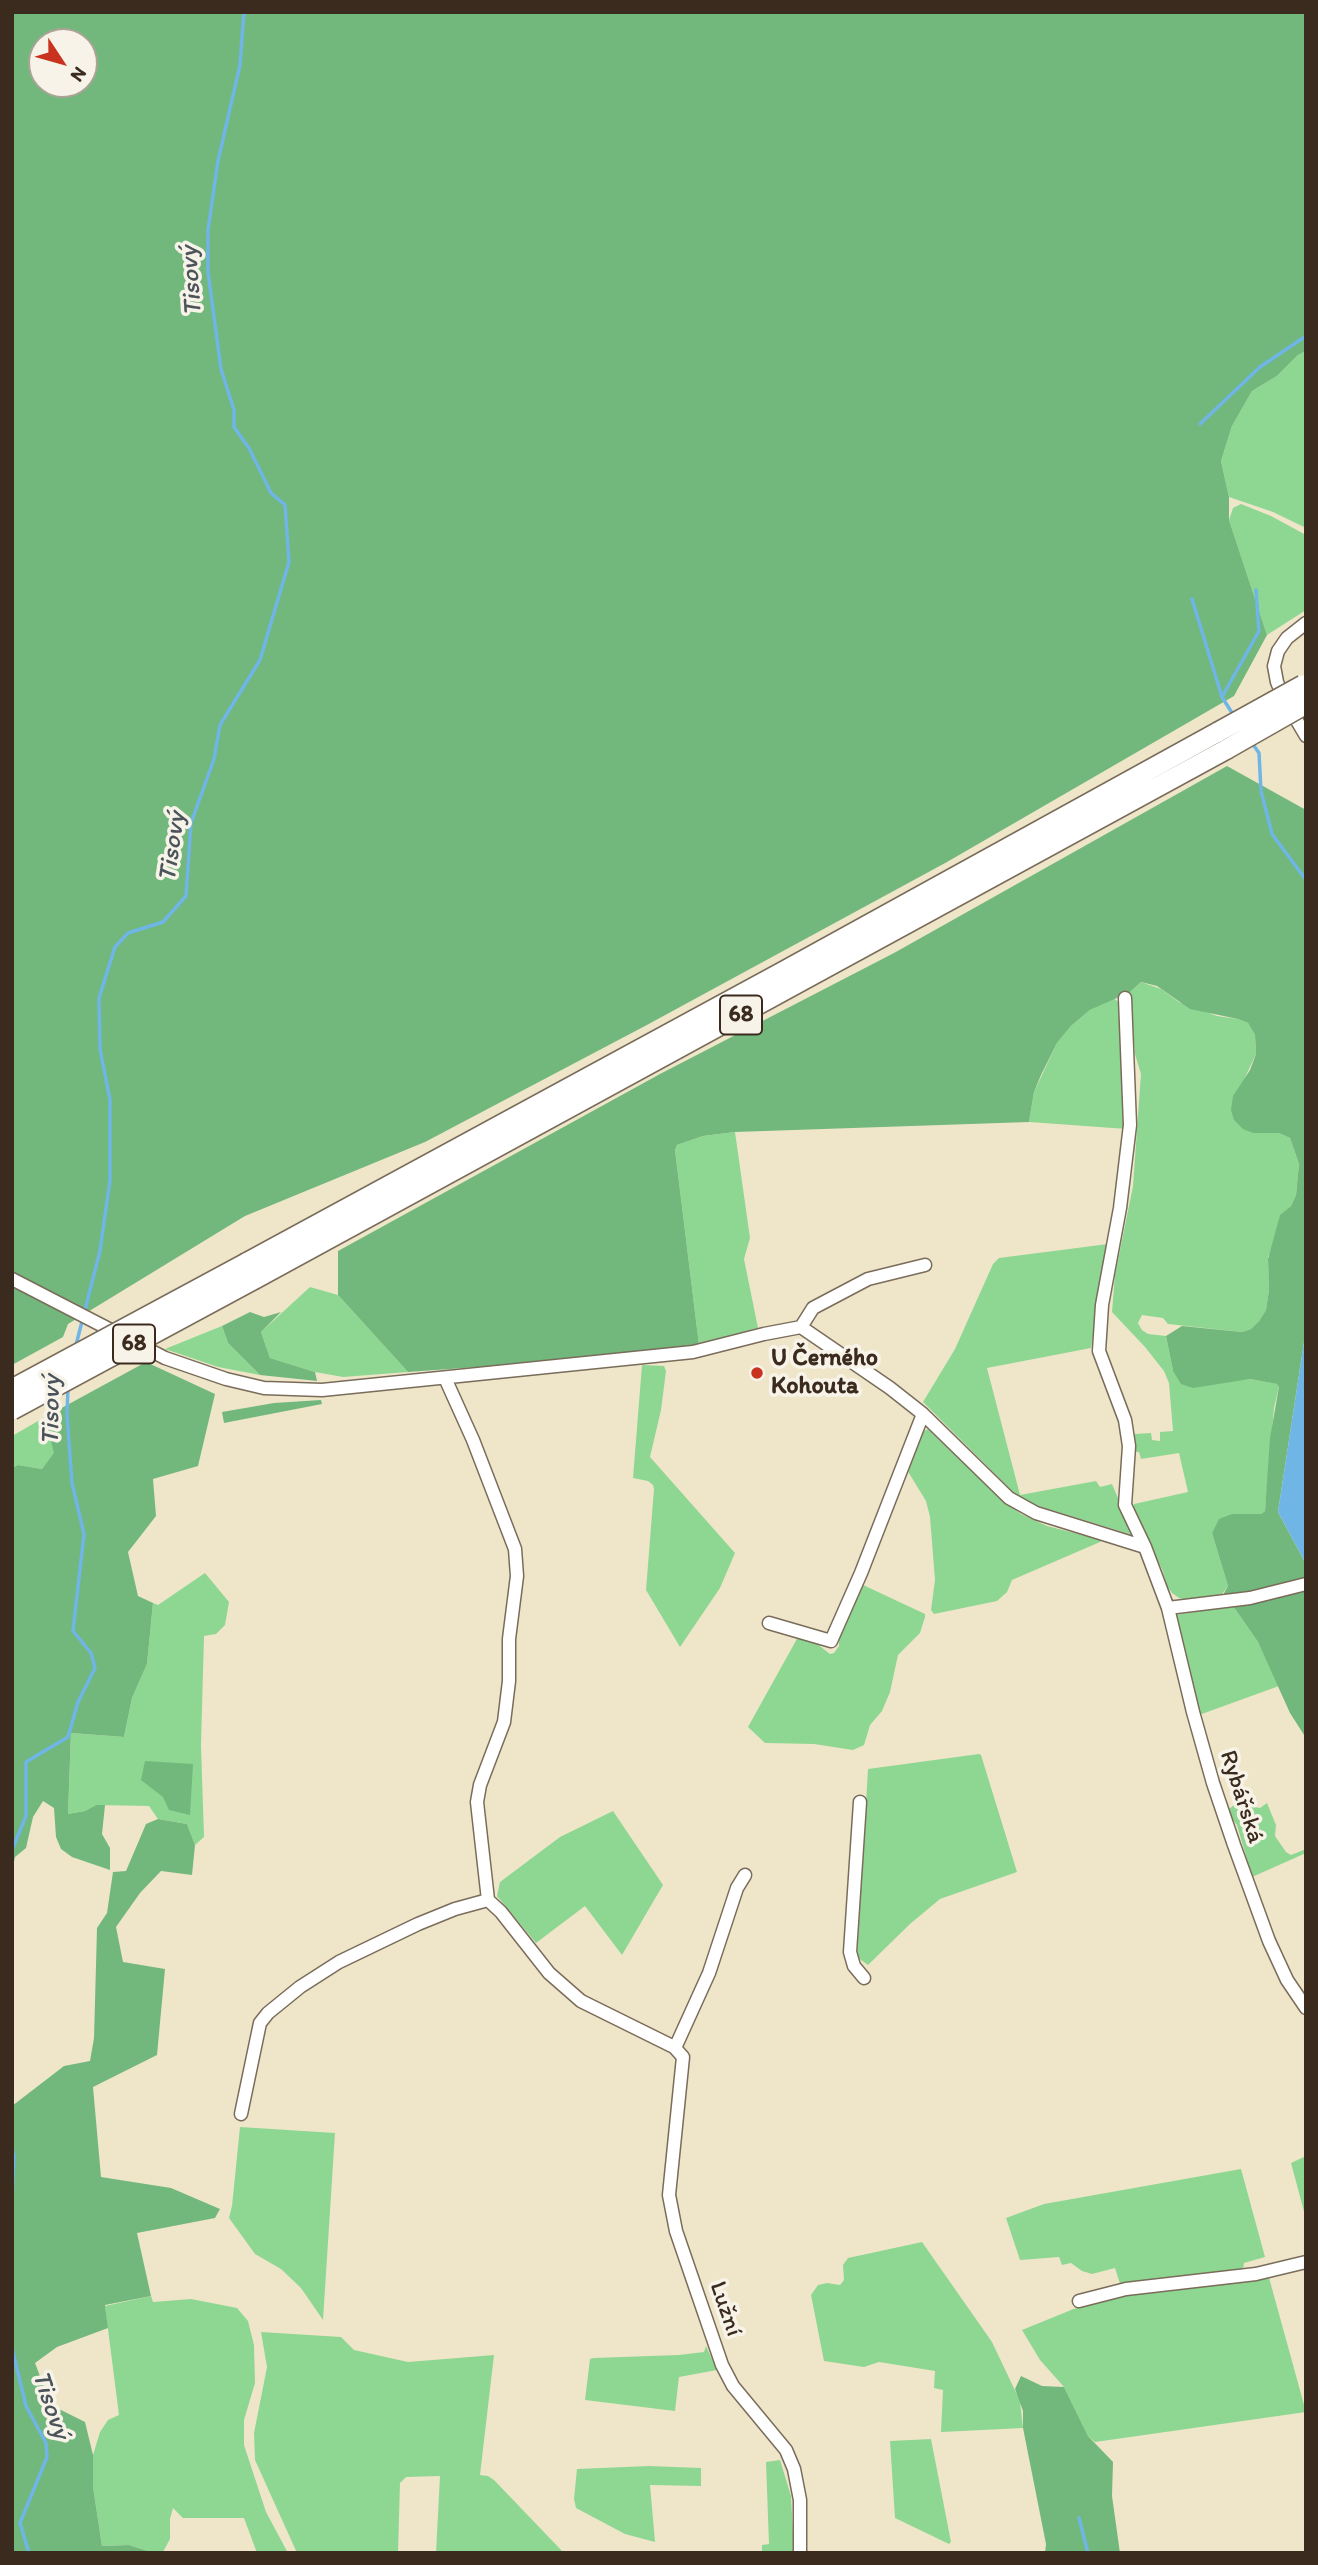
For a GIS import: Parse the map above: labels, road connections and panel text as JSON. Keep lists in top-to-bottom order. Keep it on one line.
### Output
{"streets":{"highway":["68"],"street":["Rybářská","Lužní"]},"water":["Tisový"],"places":["U Černého Kohouta"],"north":"bottom right"}
